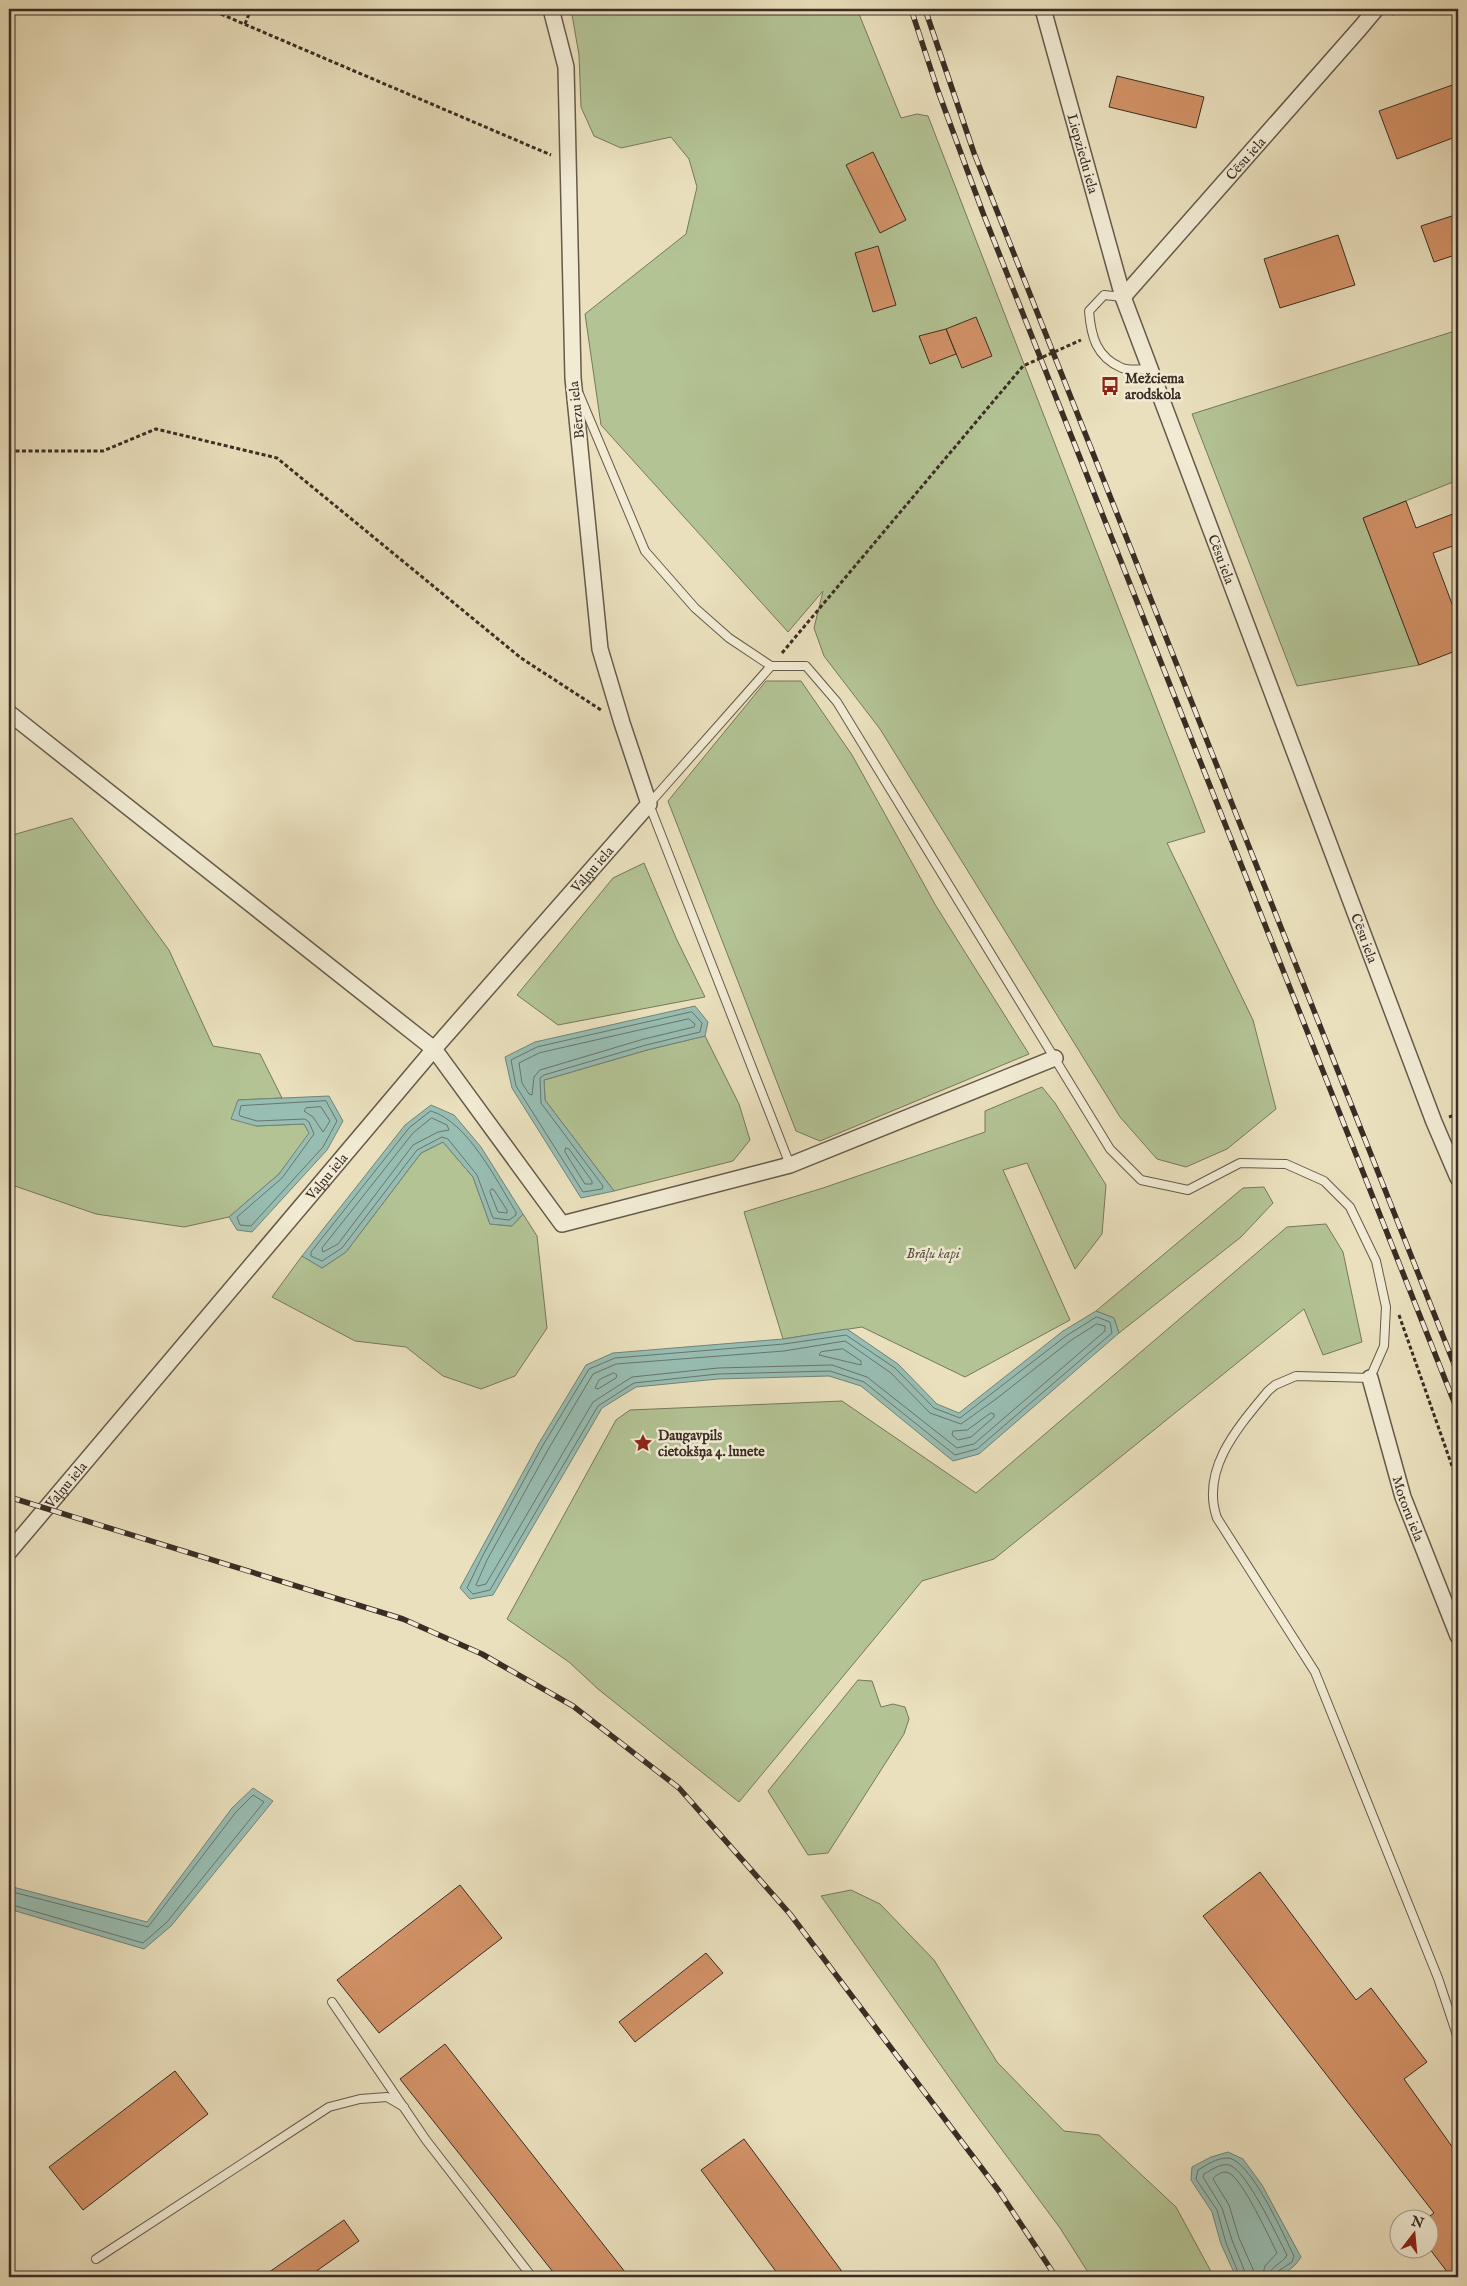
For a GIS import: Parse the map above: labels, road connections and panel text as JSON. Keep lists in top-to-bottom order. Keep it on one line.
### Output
{"streets":{"street":["Liepziedu iela","Cēsu iela","Bērzu iela","Vaļņu iela","Motoru iela"]},"crossings":[["Liepziedu iela","Cēsu iela"],["Bērzu iela","Vaļņu iela"]],"parks":["Brāļu kapi"],"places":{"bus stop":["Mežciema arodskola"],"place":["Daugavpils cietokšņa 4. lunete"]},"north":"top"}
